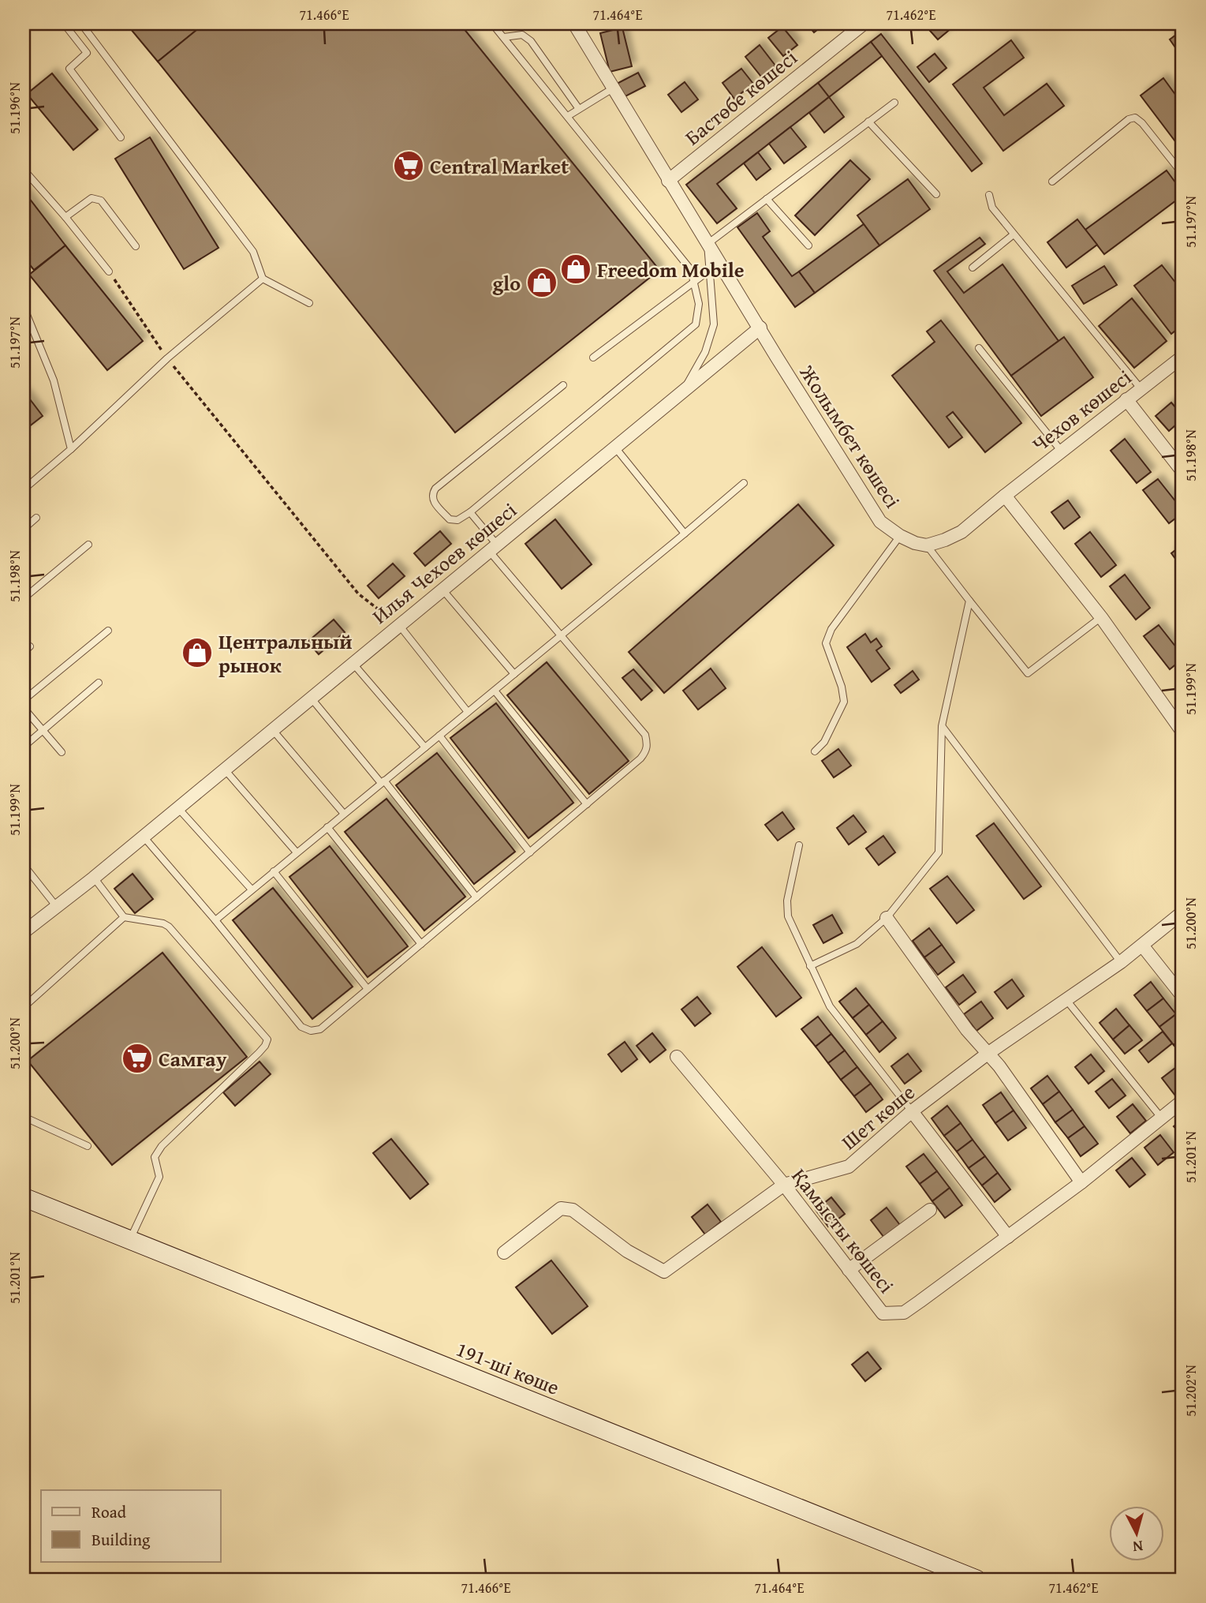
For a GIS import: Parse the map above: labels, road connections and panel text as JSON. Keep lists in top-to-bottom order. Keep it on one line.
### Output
{"streets":{"main road":["191-ші көше"],"street":["Бастөбе көшесі","Чехов көшесі","Жолымбет көшесі","Илья Чехоев көшесі","Шет көше","Қамысты көшесі"]},"crossings":[["Бастөбе көшесі","Жолымбет көшесі"],["Жолымбет көшесі","Илья Чехоев көшесі"],["Шет көше","Қамысты көшесі"]],"places":{"supermarket":["Central Market","Самгау"],"shop":["Freedom Mobile","glo","Центральный рынок"]},"legend":["Road","Building"],"north":"bottom","coordinates":["71.466°E","71.464°E","71.462°E","51.196°N","51.197°N","51.198°N","51.199°N","51.200°N","51.201°N","51.202°N"]}
